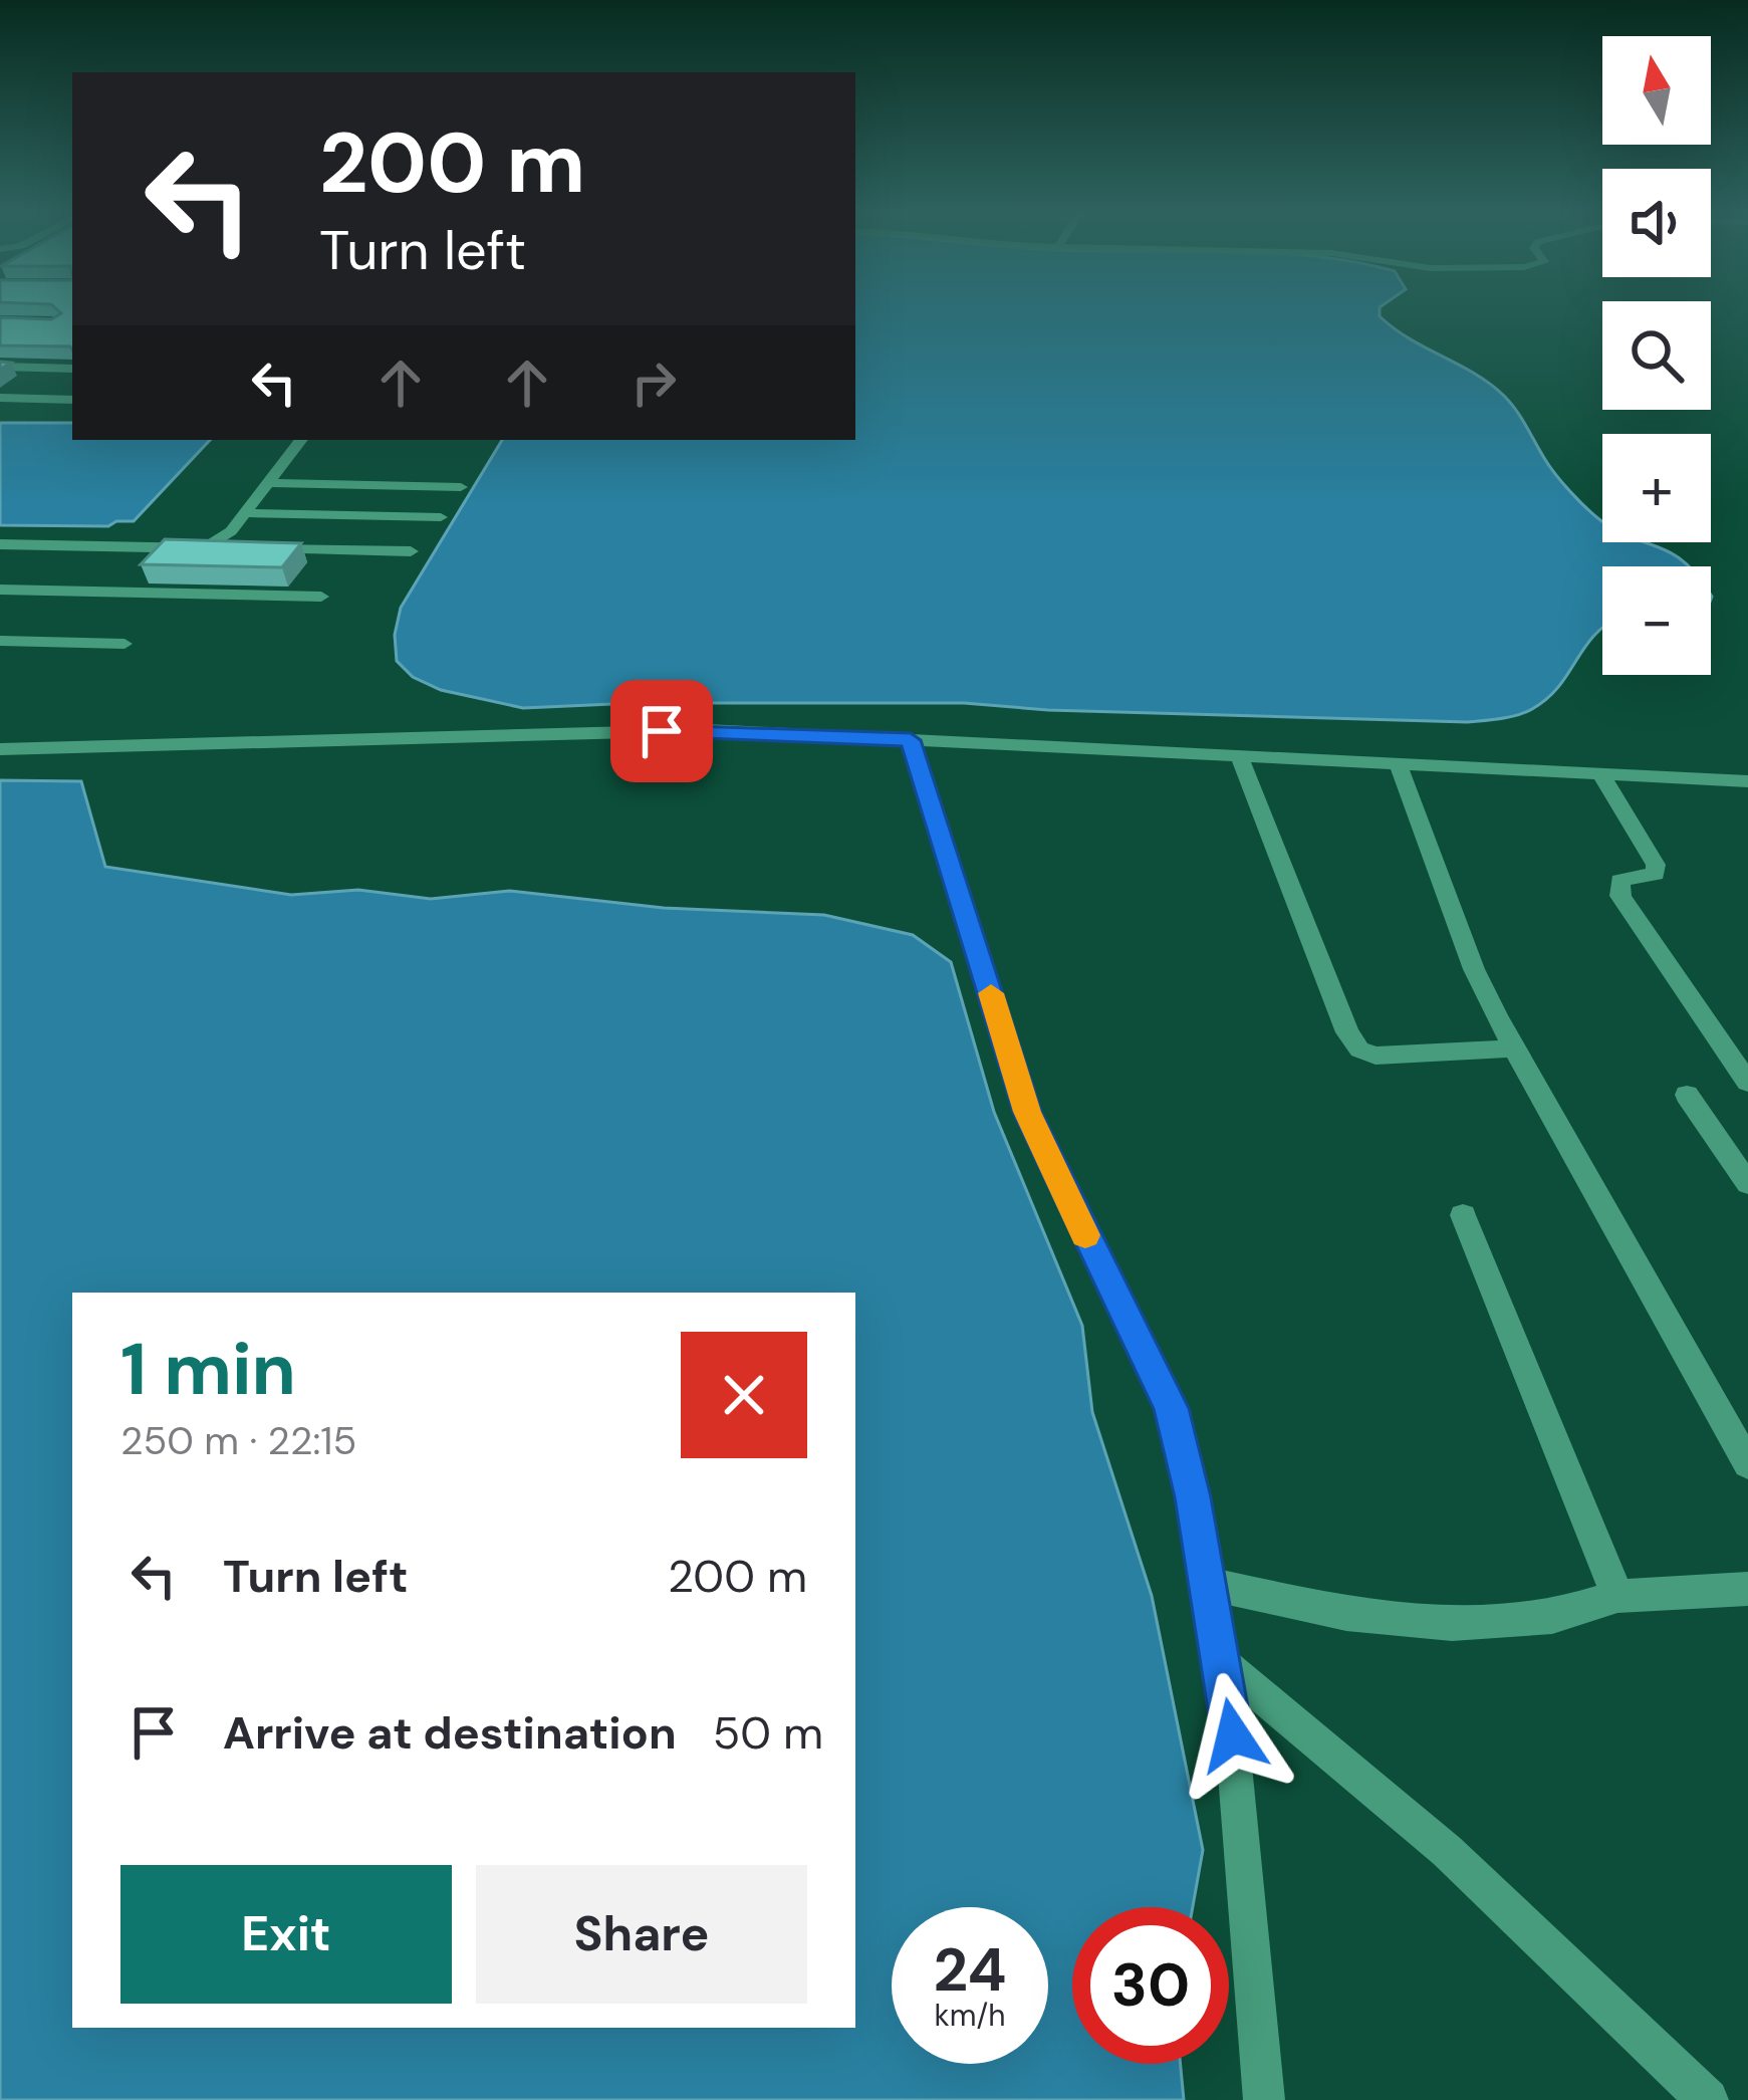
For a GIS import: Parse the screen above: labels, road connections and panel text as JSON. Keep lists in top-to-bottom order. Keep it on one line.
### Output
{"north":"top","page":{"map_buttons":["+","−"],"turn":["200 m","Turn left"],"heading":["1 min","250 m · 22:15"],"list":[{"name":"Turn left","value":"200 m"},{"name":"Arrive at destination","value":"50 m"}],"buttons":["Exit","Share"],"speed":"24 km/h","limit":"30"}}
